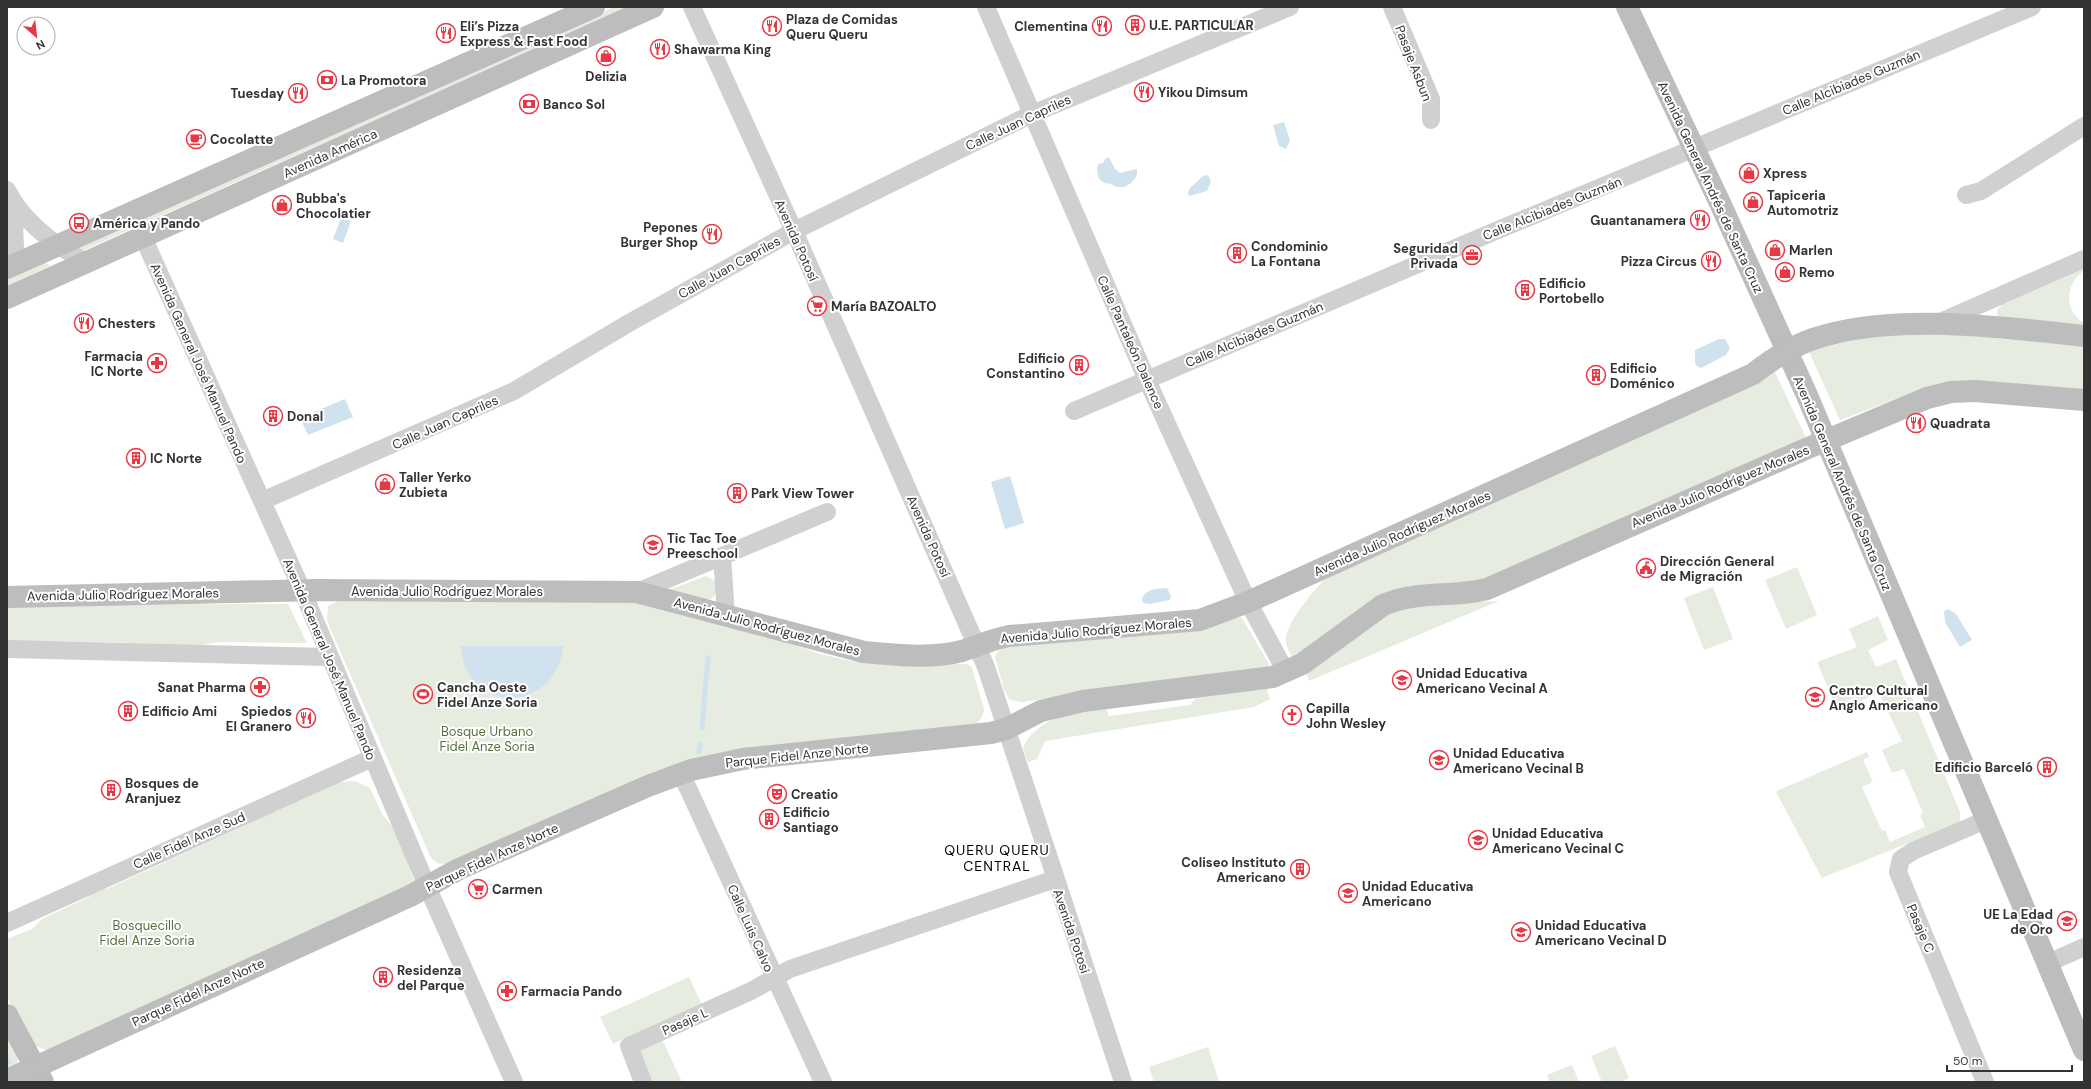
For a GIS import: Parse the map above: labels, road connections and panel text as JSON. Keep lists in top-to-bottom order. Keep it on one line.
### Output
{"streets":{"street":["Pasaje Asbun","Calle Alcibiades Guzmán","Calle Juan Capriles","Avenida América","Avenida General Andrés de Santa Cruz","Avenida Potosí","Calle Pantaleón Dalence","Avenida General José Manuel Pando","Avenida Julio Rodríguez Morales","Parque Fidel Anze Norte","Calle Fidel Anze Sud","Calle Luis Calvo","Pasaje C","Pasaje L"]},"crossings":[["Calle Alcibiades Guzmán","Avenida General Andrés de Santa Cruz"],["Calle Alcibiades Guzmán","Calle Pantaleón Dalence"],["Calle Juan Capriles","Avenida Potosí"],["Calle Juan Capriles","Calle Pantaleón Dalence"],["Calle Juan Capriles","Avenida General José Manuel Pando"],["Avenida América","Avenida General José Manuel Pando"],["Avenida General Andrés de Santa Cruz","Avenida Julio Rodríguez Morales"],["Avenida General Andrés de Santa Cruz","Pasaje C"],["Avenida Potosí","Avenida Julio Rodríguez Morales"],["Avenida Potosí","Parque Fidel Anze Norte"],["Calle Pantaleón Dalence","Avenida Julio Rodríguez Morales"],["Avenida General José Manuel Pando","Avenida Julio Rodríguez Morales"],["Avenida General José Manuel Pando","Parque Fidel Anze Norte"],["Avenida General José Manuel Pando","Calle Fidel Anze Sud"],["Avenida Julio Rodríguez Morales","Parque Fidel Anze Norte"],["Parque Fidel Anze Norte","Calle Luis Calvo"],["Calle Luis Calvo","Pasaje L"]],"districts":["QUERU QUERU CENTRAL"],"parks":["Bosque Urbano Fidel Anze Soria","Bosquecillo Fidel Anze Soria"],"places":{"building":["U.E. PARTICULAR","Condominio La Fontana","Edificio Portobello","Edificio Constantino","Edificio Doménico","Donal","IC Norte","Park View Tower","Edificio Ami","Edificio Barceló","Bosques de Aranjuez","Edificio Santiago","Coliseo Instituto Americano","Residenza del Parque"],"restaurant":["Plaza de Comidas Queru Queru","Clementina","Eli’s Pizza Express & Fast Food","Shawarma King","Yikou Dimsum","Tuesday","Guantanamera","Pepones Burger Shop","Pizza Circus","Chesters","Quadrata","Spiedos El Granero"],"shop":["Delizia","Xpress","Tapiceria Automotriz","Bubba's Chocolatier","Marlen","Remo","Taller Yerko Zubieta"],"bank":["La Promotora","Banco Sol"],"cafe":["Cocolatte"],"bus stop":["América y Pando"],"office":["Seguridad Privada"],"supermarket":["María BAZOALTO","Carmen"],"pharmacy":["Farmacia IC Norte","Sanat Pharma","Farmacia Pando"],"school or university":["Tic Tac Toe Preeschool","Unidad Educativa Americano Vecinal A","Centro Cultural Anglo Americano","Unidad Educativa Americano Vecinal B","Unidad Educativa Americano Vecinal C","Unidad Educativa Americano","UE La Edad de Oro","Unidad Educativa Americano Vecinal D"],"public building":["Dirección General de Migración"],"sports":["Cancha Oeste Fidel Anze Soria"],"church":["Capilla John Wesley"],"theatre":["Creatio"]},"scale_bar":"50 m","north":"bottom right"}
